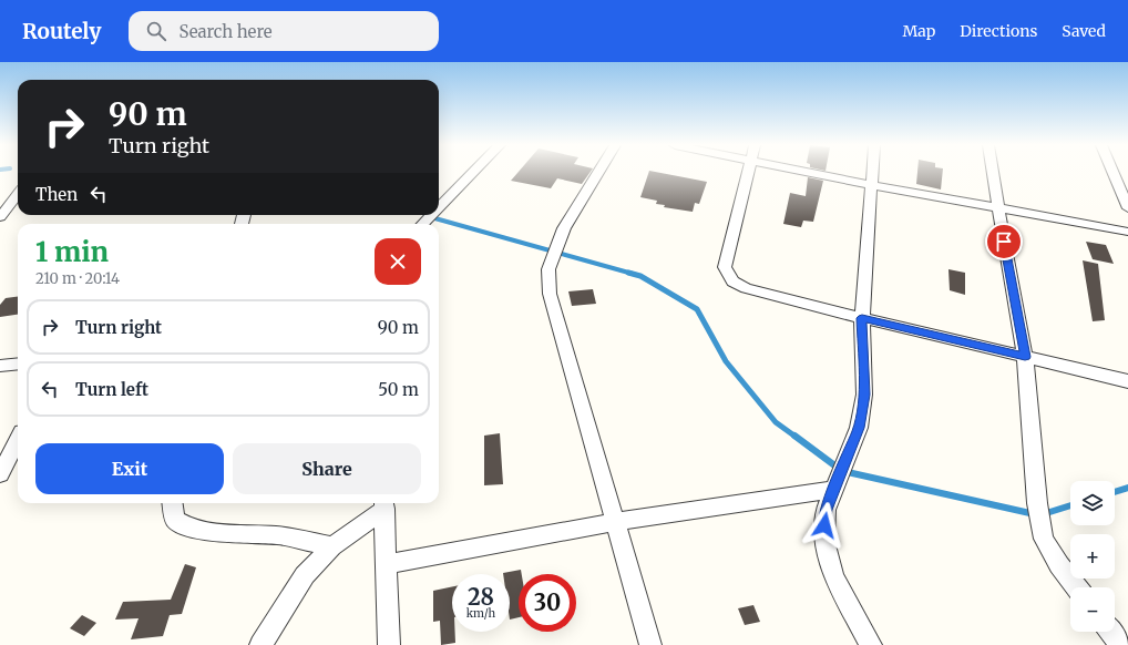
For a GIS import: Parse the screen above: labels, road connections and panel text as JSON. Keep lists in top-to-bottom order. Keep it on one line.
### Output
{"page":{"header":"Routely","search":"Search here","nav":["Map","Directions","Saved"],"turn":["90 m","Turn right"],"then":"Then","heading":["1 min","210 m · 20:14"],"list":[{"name":"Turn right","value":"90 m"},{"name":"Turn left","value":"50 m"}],"buttons":["Exit","Share"],"map_buttons":["+","−"],"speed":"28 km/h","limit":"30"}}
